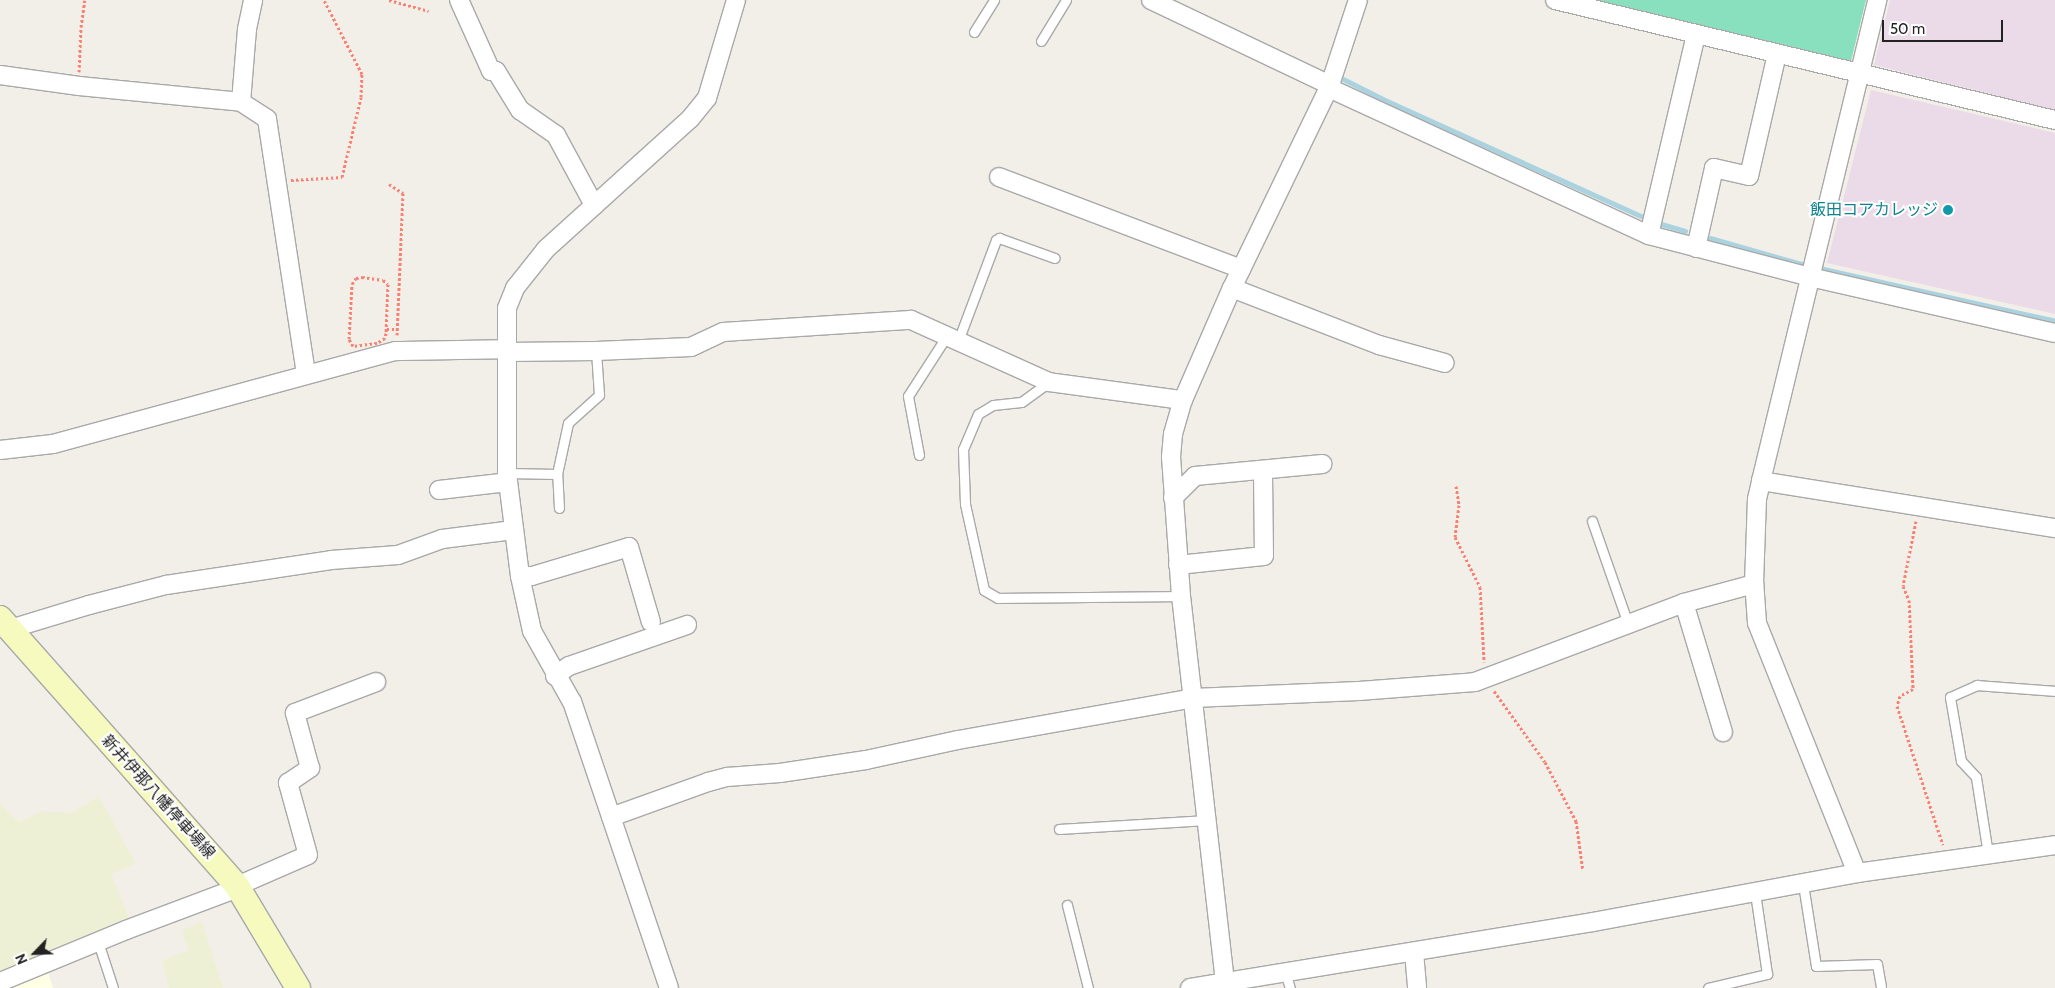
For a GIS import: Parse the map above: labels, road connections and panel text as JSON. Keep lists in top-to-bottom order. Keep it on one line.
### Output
{"streets":{"main road":["新井伊那八幡停車場線"]},"places":["飯田コアカレッジ"],"scale_bar":"50 m","north":"bottom left"}
